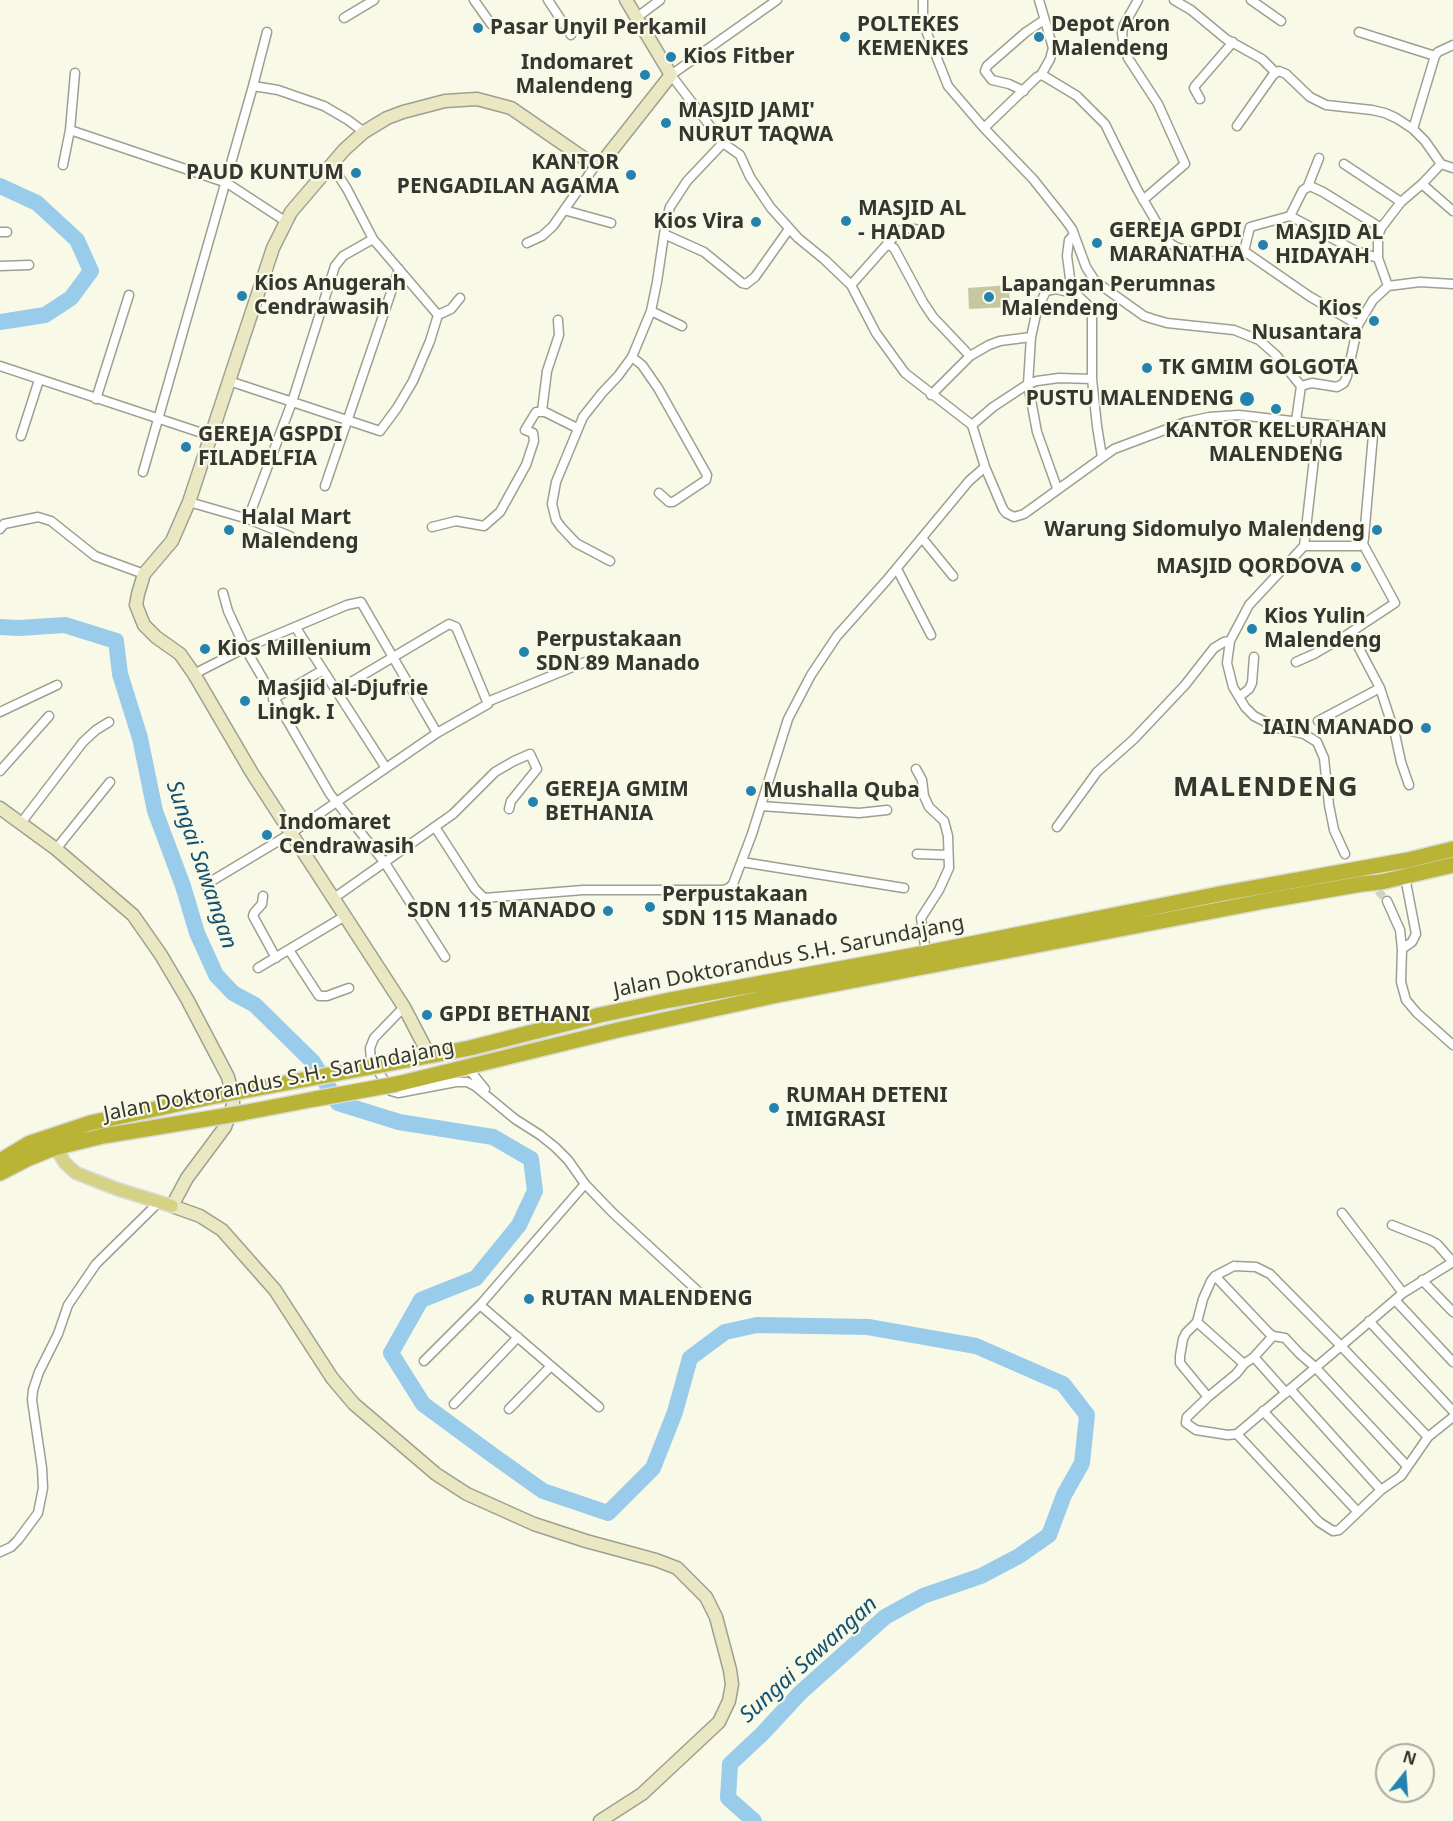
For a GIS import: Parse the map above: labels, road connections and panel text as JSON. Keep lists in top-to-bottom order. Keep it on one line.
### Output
{"streets":{"highway":["Jalan Doktorandus S.H. Sarundajang"]},"districts":["MALENDENG"],"water":["Sungai Sawangan"],"places":["Pasar Unyil Perkamil","POLTEKES KEMENKES","Depot Aron Malendeng","Kios Fitber","Indomaret Malendeng","MASJID JAMI' NURUT TAQWA","PAUD KUNTUM","KANTOR PENGADILAN AGAMA","MASJID AL - HADAD","Kios Vira","GEREJA GPDI MARANATHA","MASJID AL HIDAYAH","Kios Anugerah Cendrawasih","Lapangan Perumnas Malendeng","Kios Nusantara","TK GMIM GOLGOTA","PUSTU MALENDENG","KANTOR KELURAHAN MALENDENG","GEREJA GSPDI FILADELFIA","Halal Mart Malendeng","Warung Sidomulyo Malendeng","MASJID QORDOVA","Kios Yulin Malendeng","Kios Millenium","Perpustakaan SDN 89 Manado","Masjid al-Djufrie Lingk. I","IAIN MANADO","Mushalla Quba","GEREJA GMIM BETHANIA","Indomaret Cendrawasih","Perpustakaan SDN 115 Manado","SDN 115 MANADO","GPDI BETHANI","RUMAH DETENI IMIGRASI","RUTAN MALENDENG"],"north":"top"}
